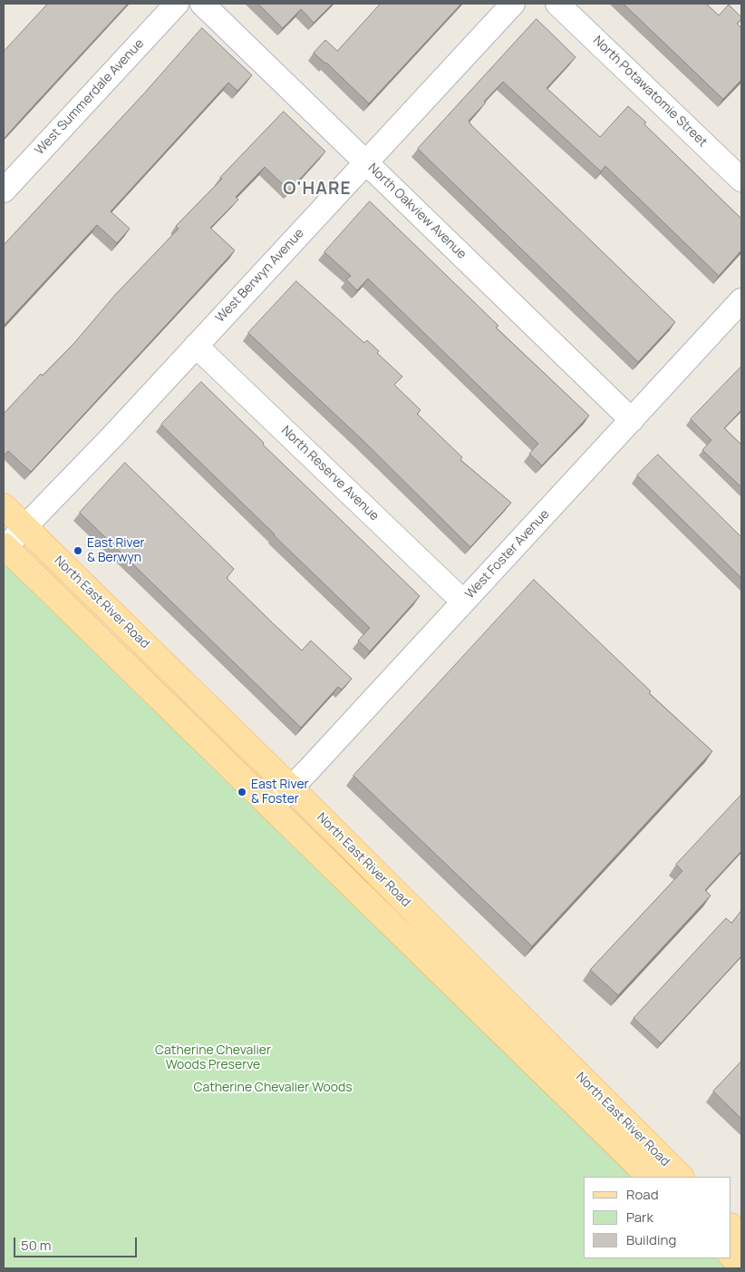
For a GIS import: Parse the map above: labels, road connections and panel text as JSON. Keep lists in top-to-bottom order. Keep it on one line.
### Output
{"streets":{"main road":["North East River Road"],"street":["North Potawatomie Street","West Summerdale Avenue","North Oakview Avenue","West Berwyn Avenue","North Reserve Avenue","West Foster Avenue"]},"crossings":[["North Oakview Avenue","West Berwyn Avenue"],["North Oakview Avenue","West Foster Avenue"],["West Berwyn Avenue","North Reserve Avenue"],["West Berwyn Avenue","North East River Road"],["North Reserve Avenue","West Foster Avenue"],["West Foster Avenue","North East River Road"]],"districts":["O'HARE"],"parks":["Catherine Chevalier Woods Preserve","Catherine Chevalier Woods"],"places":["East River & Berwyn","East River & Foster"],"legend":["Road","Park","Building"],"scale_bar":"50 m"}
